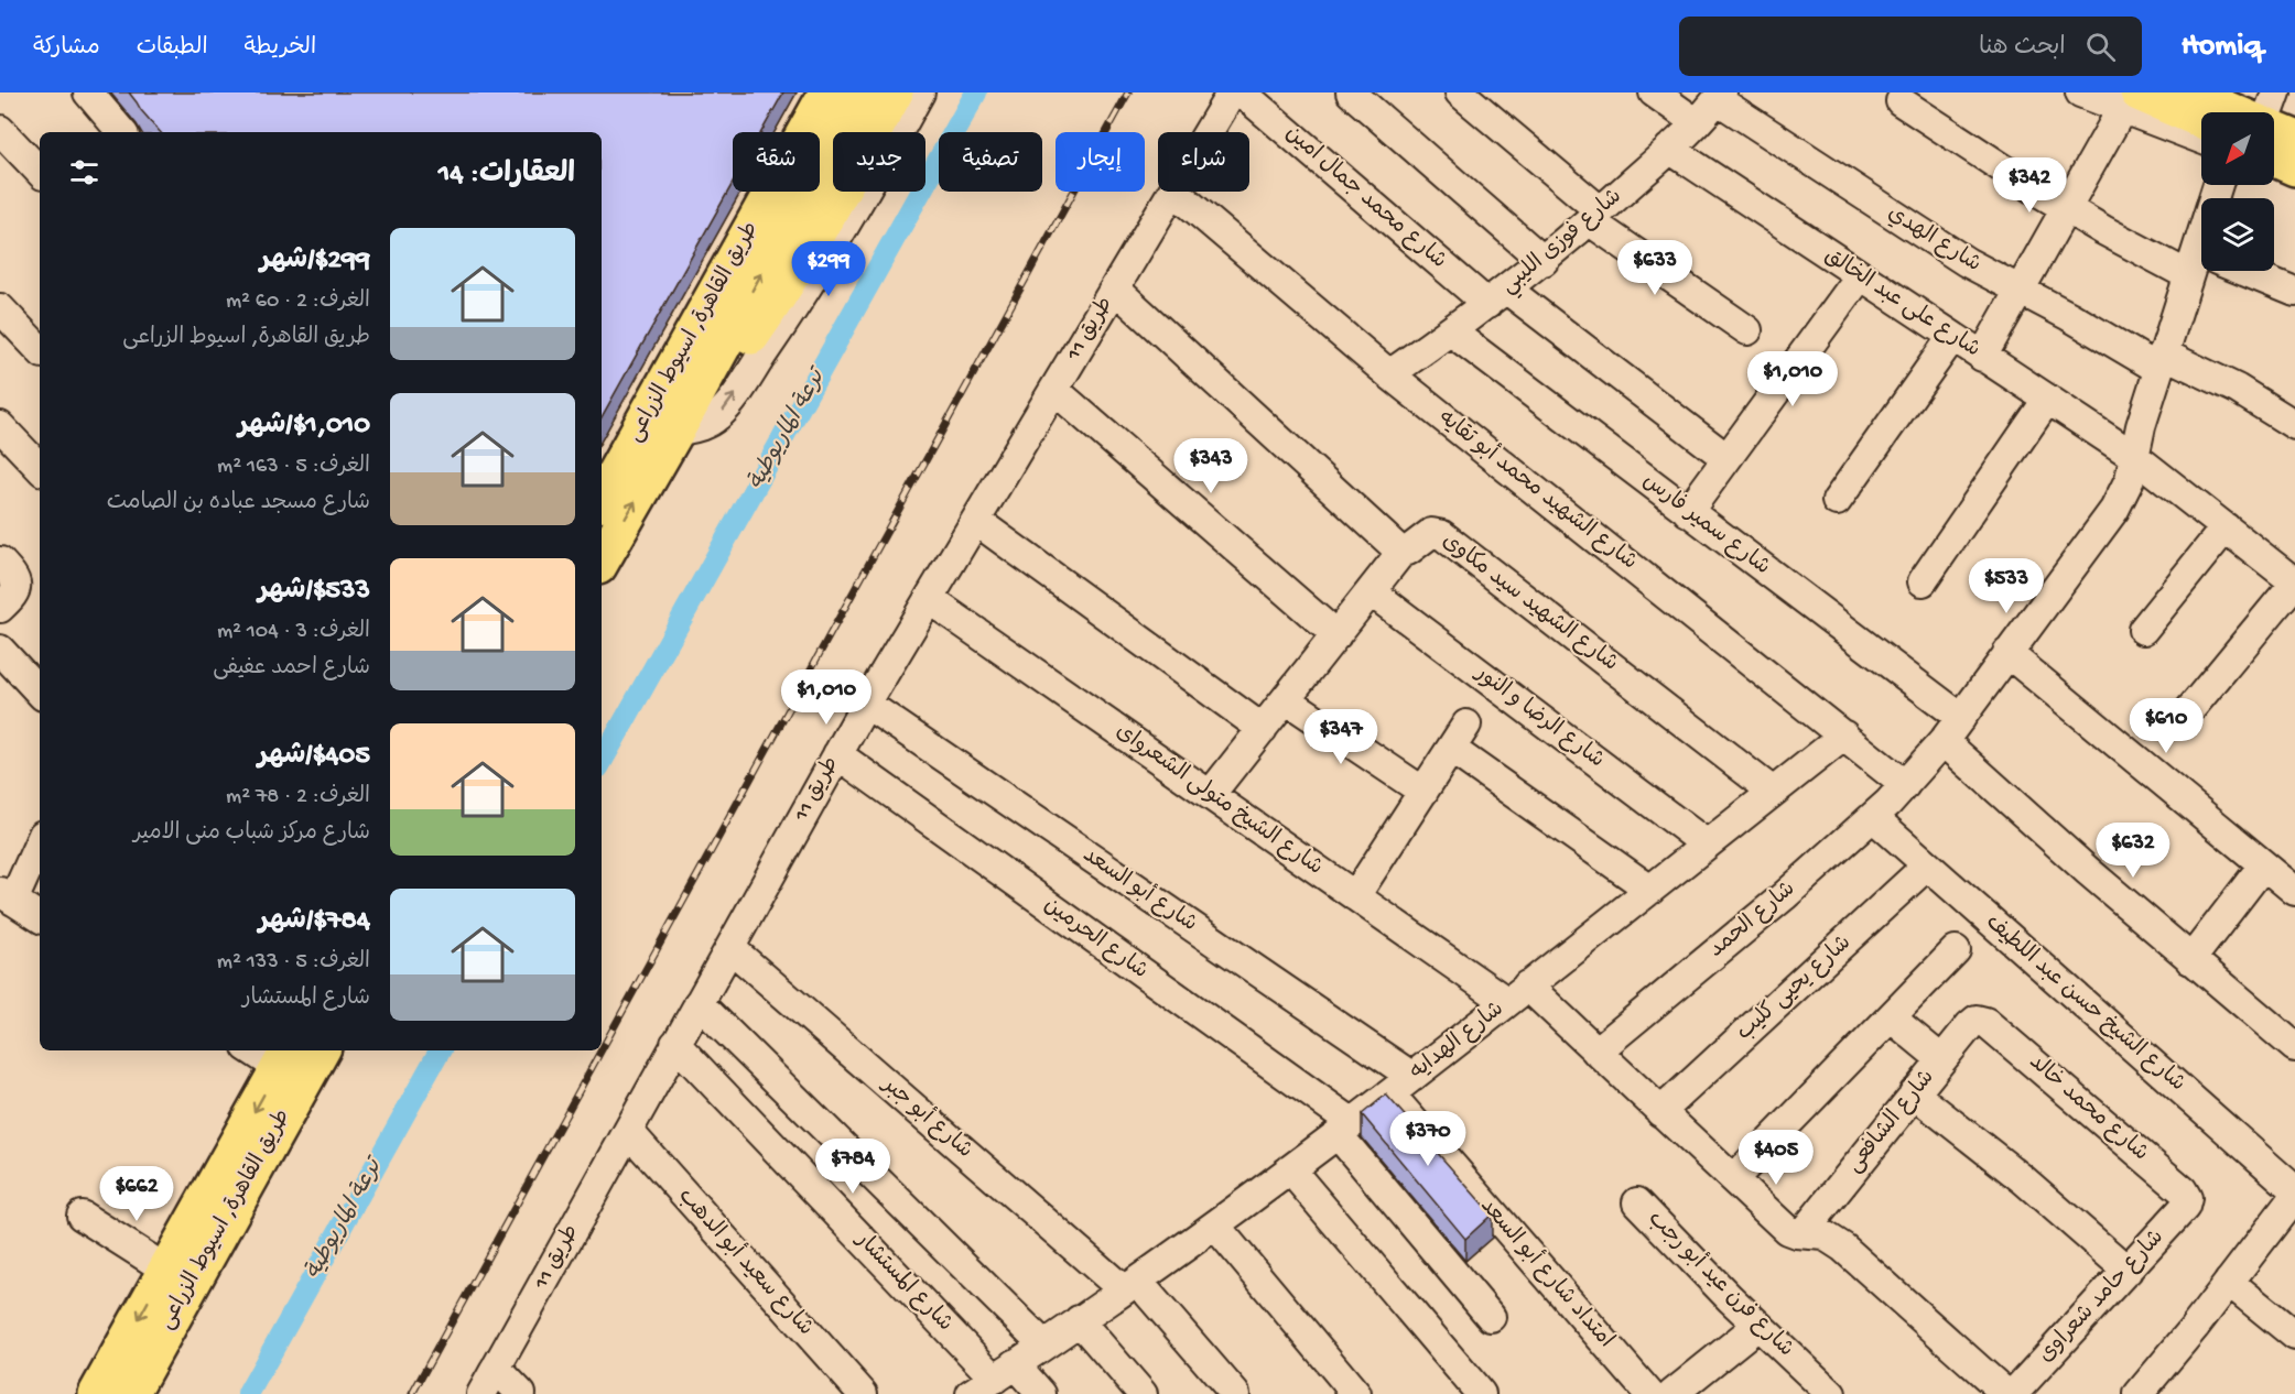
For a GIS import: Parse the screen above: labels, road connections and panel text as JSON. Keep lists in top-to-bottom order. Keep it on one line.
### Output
{"streets":{"main road":["طريق القاهرة, اسيوط الزراعى"],"street":["شارع محمد جمال امين","شارع الهدي","شارع فوزى الليبي","شارع على عبد الخالق","طريق 11","شارع الشهيد محمد أبو تقايه","شارع سمير فارس","شارع الشهيد سيد مكاوى","شارع الرضا و النور","شارع الشيخ متولى الشعرواى","شارع أبو السعد","شارع الحمد","شارع الحرمين","شارع يحيى كليب","شارع الشيخ حسن عبد اللطيف","شارع الهدايه","شارع محمد خالد","شارع أبو جبر","شارع الشافعى","شارع سعيد أبو الدهب","امتداد شارع أبو السعد","شارع المستشار","شارع فرن عيد أبو رجب","شارع حامد شعراوى"]},"crossings":[["شارع محمد جمال امين","شارع فوزى الليبي"],["شارع الهدي","شارع فوزى الليبي"],["شارع الهدي","شارع الحمد"],["شارع فوزى الليبي","شارع على عبد الخالق"],["شارع فوزى الليبي","شارع الشهيد محمد أبو تقايه"],["شارع فوزى الليبي","شارع سمير فارس"],["شارع على عبد الخالق","شارع الحمد"],["طريق 11","شارع الشيخ متولى الشعرواى"],["طريق 11","شارع أبو السعد"],["طريق 11","شارع الحرمين"],["طريق 11","شارع أبو جبر"],["طريق 11","شارع سعيد أبو الدهب"],["طريق 11","شارع المستشار"],["شارع الشهيد محمد أبو تقايه","شارع الحمد"],["شارع الشهيد محمد أبو تقايه","شارع الهدايه"],["شارع سمير فارس","شارع الحمد"],["شارع الشهيد سيد مكاوى","شارع الرضا و النور"],["شارع الشهيد سيد مكاوى","شارع الشيخ متولى الشعرواى"],["شارع الشهيد سيد مكاوى","شارع الهدايه"],["شارع الرضا و النور","شارع الهدايه"],["شارع الشيخ متولى الشعرواى","شارع الحمد"],["شارع الشيخ متولى الشعرواى","شارع يحيى كليب"],["شارع الشيخ متولى الشعرواى","شارع الهدايه"],["شارع الشيخ متولى الشعرواى","شارع الشافعى"],["شارع أبو السعد","شارع الهدايه"],["شارع أبو السعد","امتداد شارع أبو السعد"],["شارع الحمد","شارع الشيخ حسن عبد اللطيف"],["شارع الحرمين","شارع الهدايه"],["شارع يحيى كليب","شارع الشيخ حسن عبد اللطيف"],["شارع الهدايه","شارع أبو جبر"],["شارع الهدايه","امتداد شارع أبو السعد"],["شارع الهدايه","شارع المستشار"],["شارع محمد خالد","شارع الشافعى"],["شارع محمد خالد","شارع حامد شعراوى"]],"water":["ترعة الماريوطية"],"north":"bottom left","page":{"header":"Homiq","search":"ابحث هنا","nav":["الخريطة","الطبقات","مشاركة"],"chip":["شراء","إيجار","تصفية","جديد","شقة"],"heading":"العقارات: 14","price":["$342","$633","$299","$1,010","$343","$533","$1,010","$610","$347","$632","$370","$405","$784","$662"],"list":[{"name":"$299/شهر","note":"الغرف: 2 · 60 m² · طريق القاهرة, اسيوط الزراعى"},{"name":"$1,010/شهر","note":"الغرف: 5 · 163 m² · شارع مسجد عباده بن الصامت"},{"name":"$533/شهر","note":"الغرف: 3 · 104 m² · شارع احمد عفيفى"},{"name":"$405/شهر","note":"الغرف: 2 · 78 m² · شارع مركز شباب منى الامير"},{"name":"$784/شهر","note":"الغرف: 5 · 133 m² · شارع المستشار"}]}}
